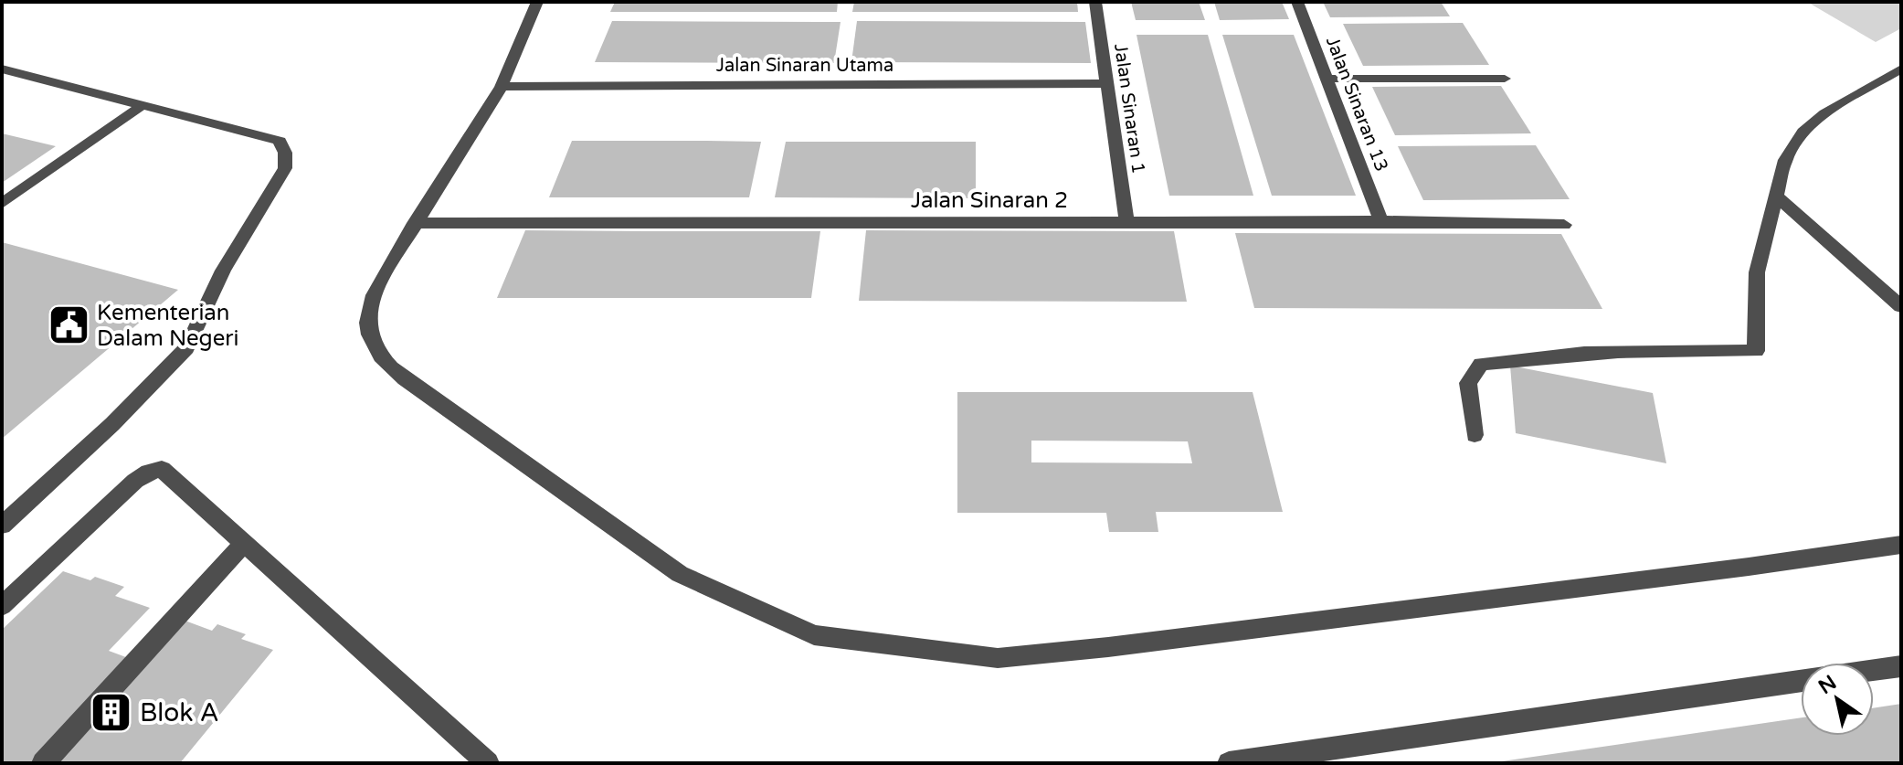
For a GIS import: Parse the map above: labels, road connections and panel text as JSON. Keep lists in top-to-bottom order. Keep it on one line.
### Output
{"streets":{"street":["Jalan Sinaran Utama","Jalan Sinaran 13","Jalan Sinaran 1","Jalan Sinaran 2"]},"crossings":[["Jalan Sinaran Utama","Jalan Sinaran 1"],["Jalan Sinaran 13","Jalan Sinaran 2"],["Jalan Sinaran 1","Jalan Sinaran 2"]],"places":{"public building":["Kementerian Dalam Negeri"],"building":["Blok A"]},"north":"top left"}
